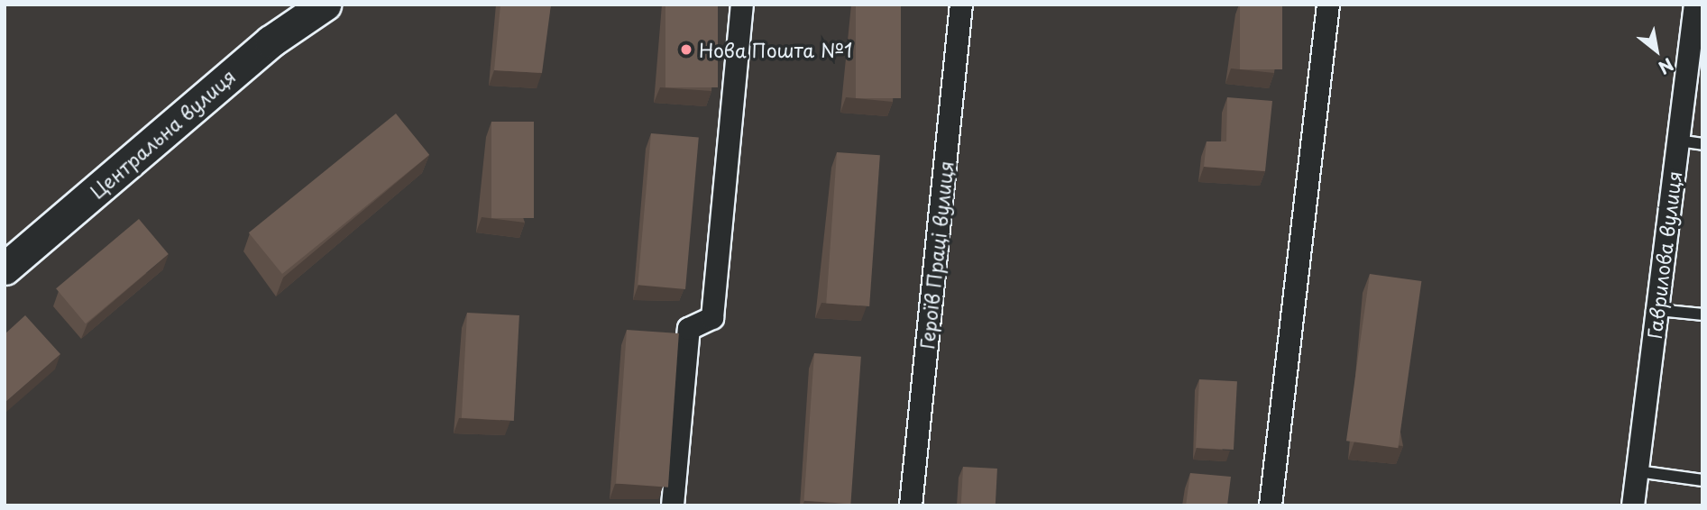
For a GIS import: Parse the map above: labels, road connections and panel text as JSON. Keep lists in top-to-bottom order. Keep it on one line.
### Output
{"streets":{"main road":["Центральна вулиця"],"street":["Героїв Праці вулиця","Гаврилова вулиця"]},"places":["Нова Пошта №1"],"north":"bottom right"}
